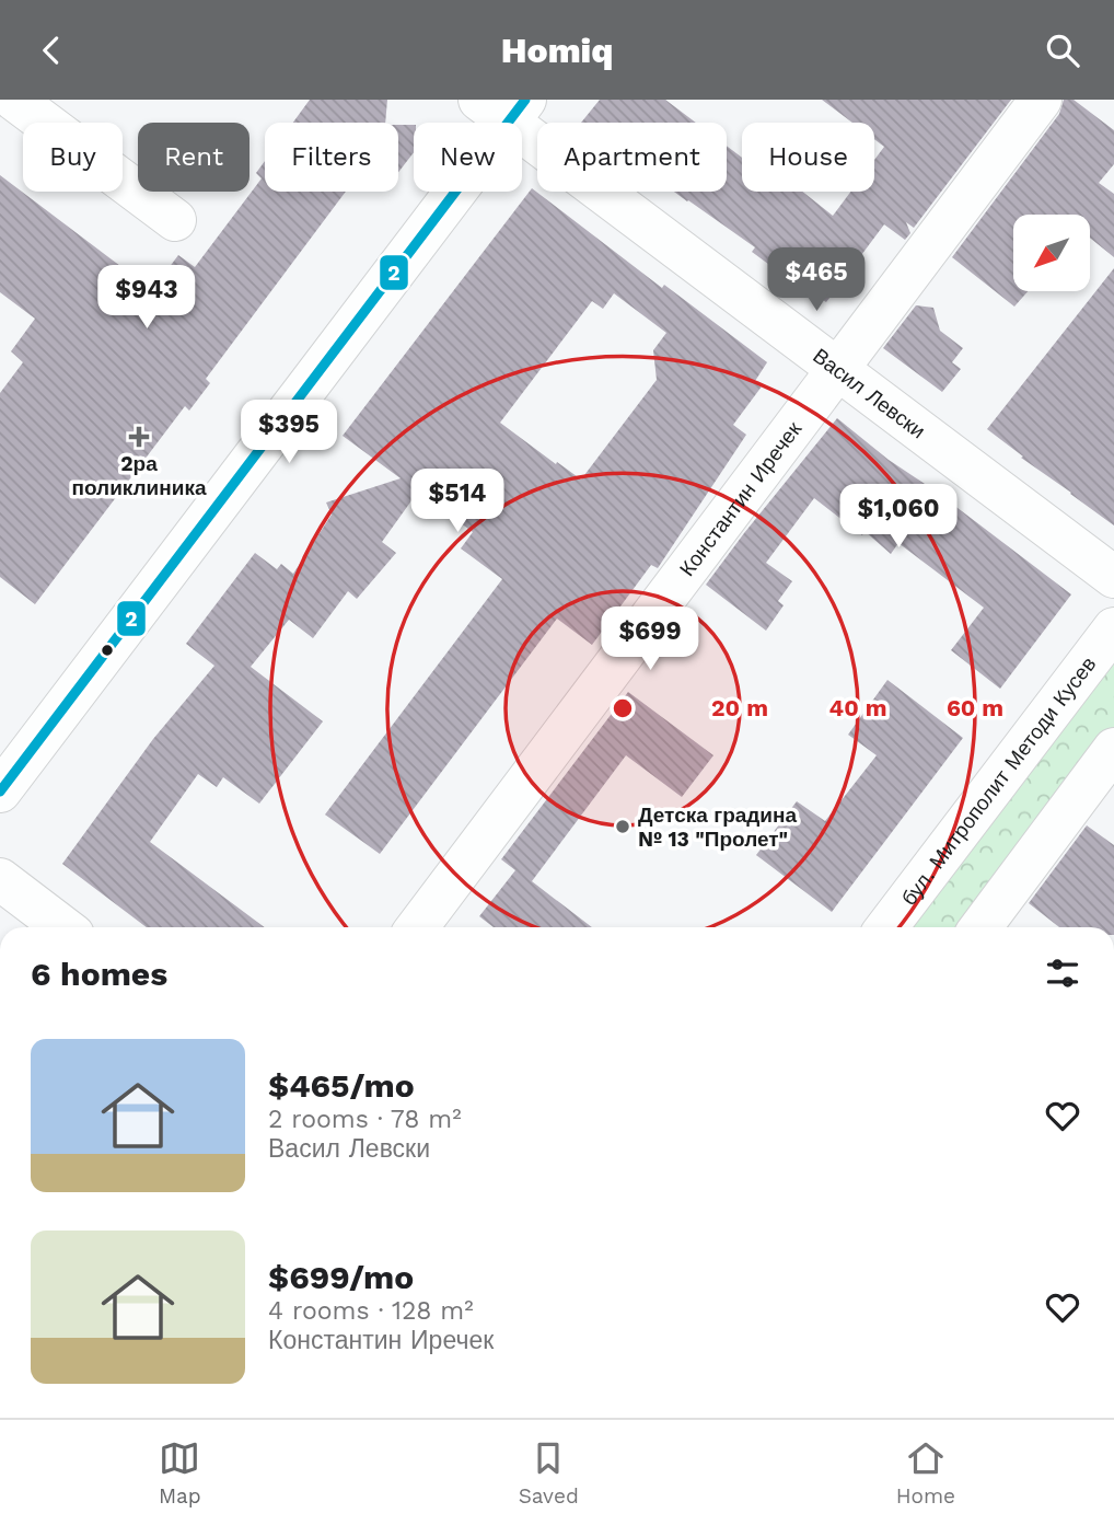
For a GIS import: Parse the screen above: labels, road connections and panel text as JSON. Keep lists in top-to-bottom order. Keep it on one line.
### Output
{"streets":{"street":["Васил Левски","Константин Иречек","бул. Митрополит Методи Кусев"]},"crossings":[["Васил Левски","Константин Иречек"]],"places":{"health":["2ра поликлиника"],"other":["Детска градина № 13 \"Пролет\""]},"lines":["transit line 2"],"north":"bottom left","page":{"header":"Homiq","chip":["Buy","Rent","Filters","New","Apartment","House"],"price":["$465","$943","$395","$514","$1,060","$699"],"heading":"6 homes","list":[{"name":"$465/mo","note":"2 rooms · 78 m² · Васил Левски"},{"name":"$699/mo","note":"4 rooms · 128 m² · Константин Иречек"}],"tabs":["Map","Saved","Home"]},"rings":["20 m","40 m","60 m"]}
